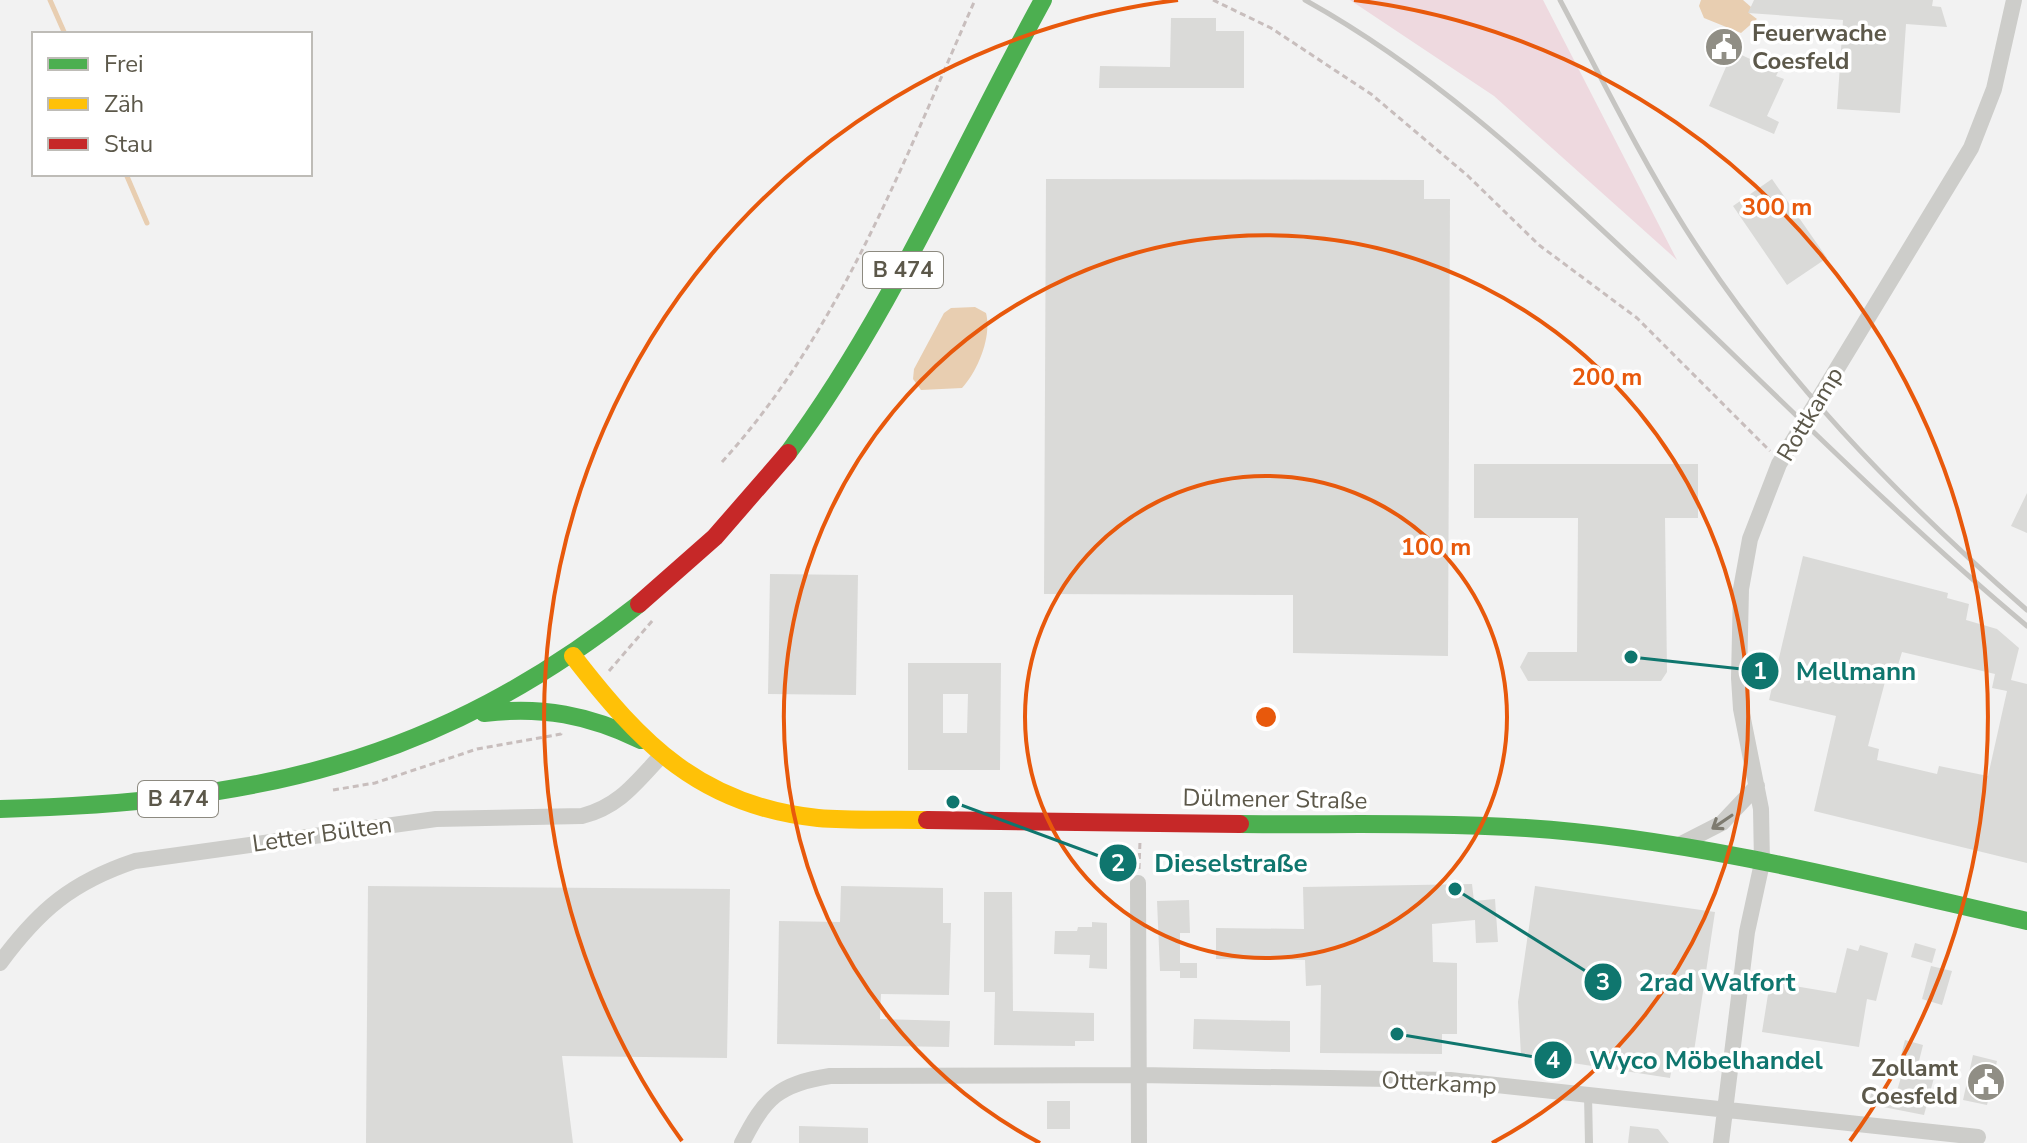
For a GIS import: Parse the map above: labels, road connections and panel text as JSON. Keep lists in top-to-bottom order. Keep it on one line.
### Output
{"streets":{"main road":["B 474","Dülmener Straße"],"street":["Rottkamp","Letter Bülten","Otterkamp"]},"crossings":[["B 474","Dülmener Straße"],["Rottkamp","Dülmener Straße"],["Rottkamp","Otterkamp"],["Dülmener Straße","Letter Bülten"]],"places":{"public building":["Feuerwache Coesfeld","Zollamt Coesfeld"],"other":["Mellmann","Dieselstraße","2rad Walfort","Wyco Möbelhandel"]},"legend":["Frei","Zäh","Stau"],"rings":["300 m","200 m","100 m"]}
